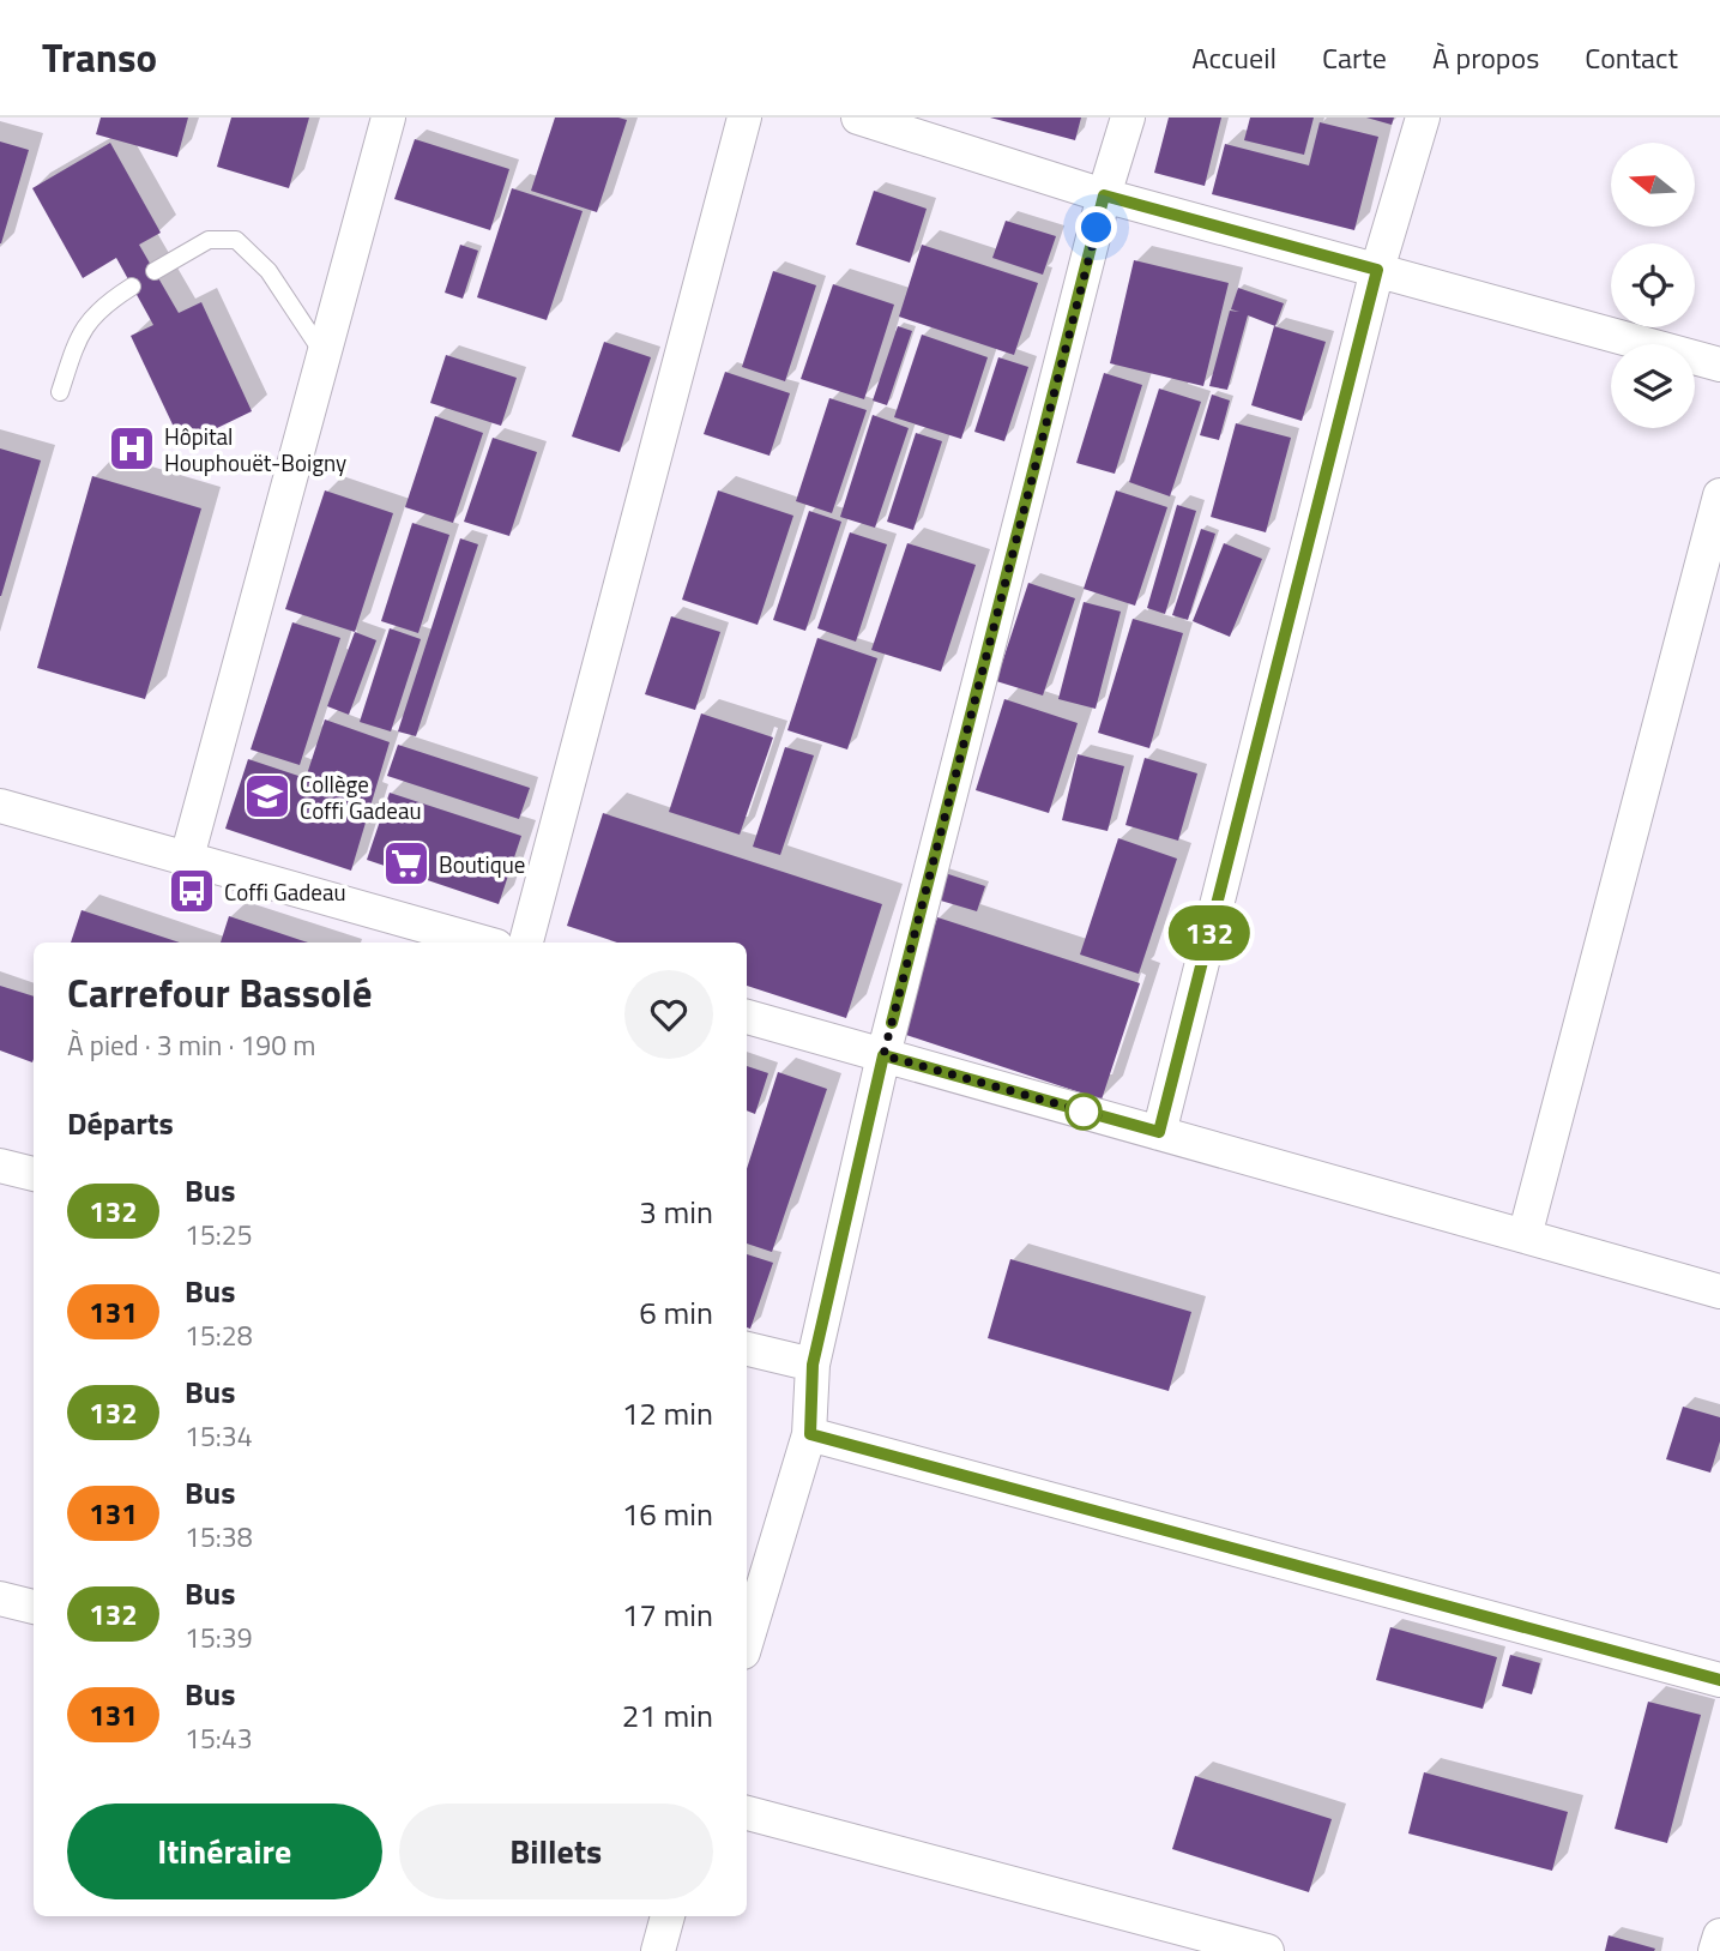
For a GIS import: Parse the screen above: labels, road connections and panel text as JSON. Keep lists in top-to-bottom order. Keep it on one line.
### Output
{"places":{"hospital":["Hôpital Houphouët-Boigny"],"school or university":["Collège Coffi Gadeau"],"supermarket":["Boutique"],"bus stop":["Coffi Gadeau"]},"lines":["bus line 132"],"north":"left","page":{"header":"Transo","nav":["Accueil","Carte","À propos","Contact"],"on_map":"132","heading":[["Carrefour Bassolé","À pied · 3 min · 190 m"],"Départs"],"list":[{"mark":"132","name":"Bus","note":"15:25","value":"3 min"},{"mark":"131","name":"Bus","note":"15:28","value":"6 min"},{"mark":"132","name":"Bus","note":"15:34","value":"12 min"},{"mark":"131","name":"Bus","note":"15:38","value":"16 min"},{"mark":"132","name":"Bus","note":"15:39","value":"17 min"},{"mark":"131","name":"Bus","note":"15:43","value":"21 min"}],"buttons":["Itinéraire","Billets"]}}
